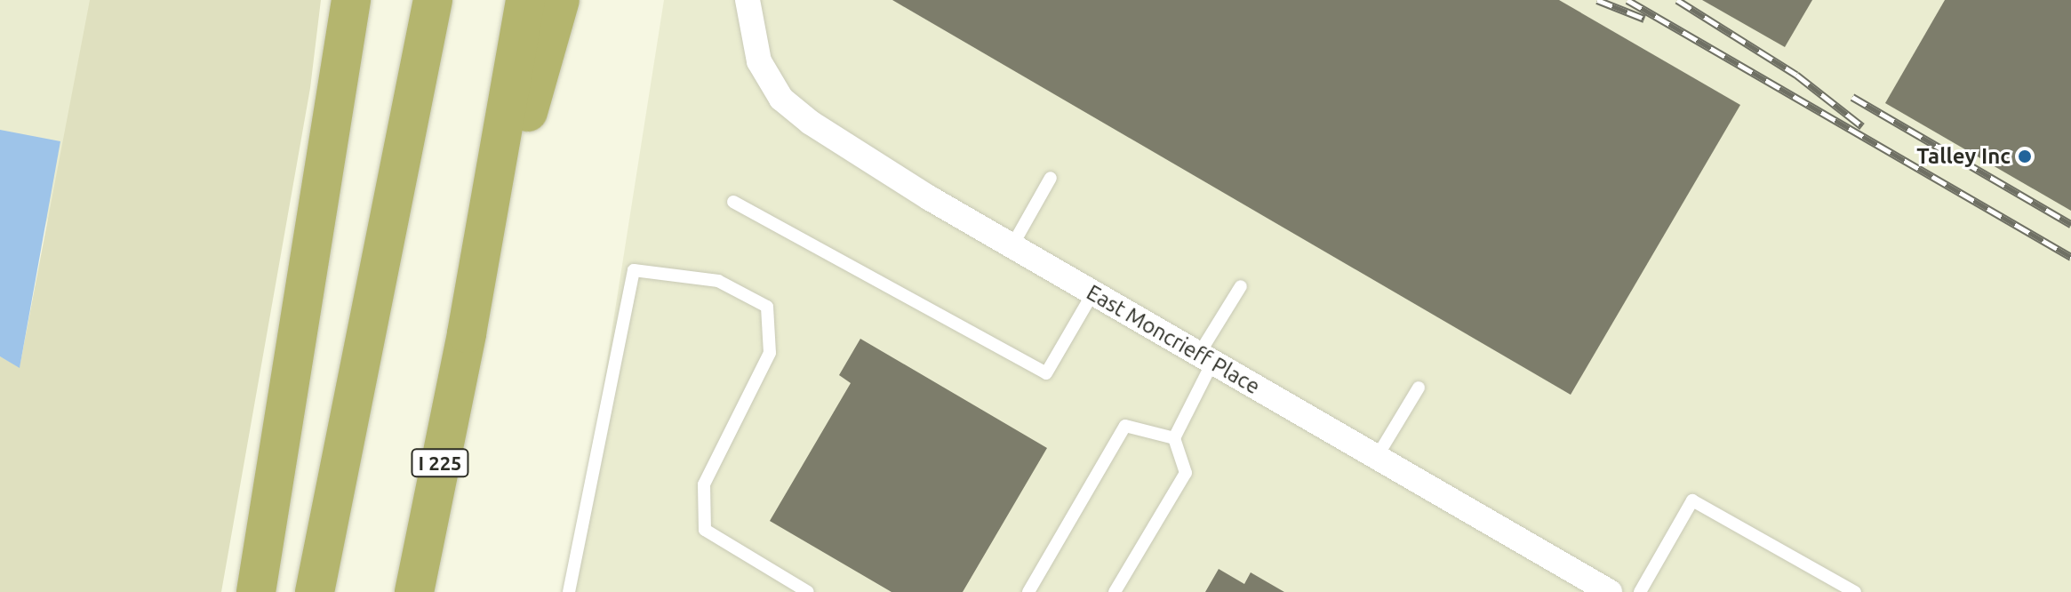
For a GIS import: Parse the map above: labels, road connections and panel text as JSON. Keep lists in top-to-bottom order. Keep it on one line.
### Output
{"streets":{"highway":["I 225"],"street":["East Moncrieff Place"]},"places":["Talley Inc"]}
